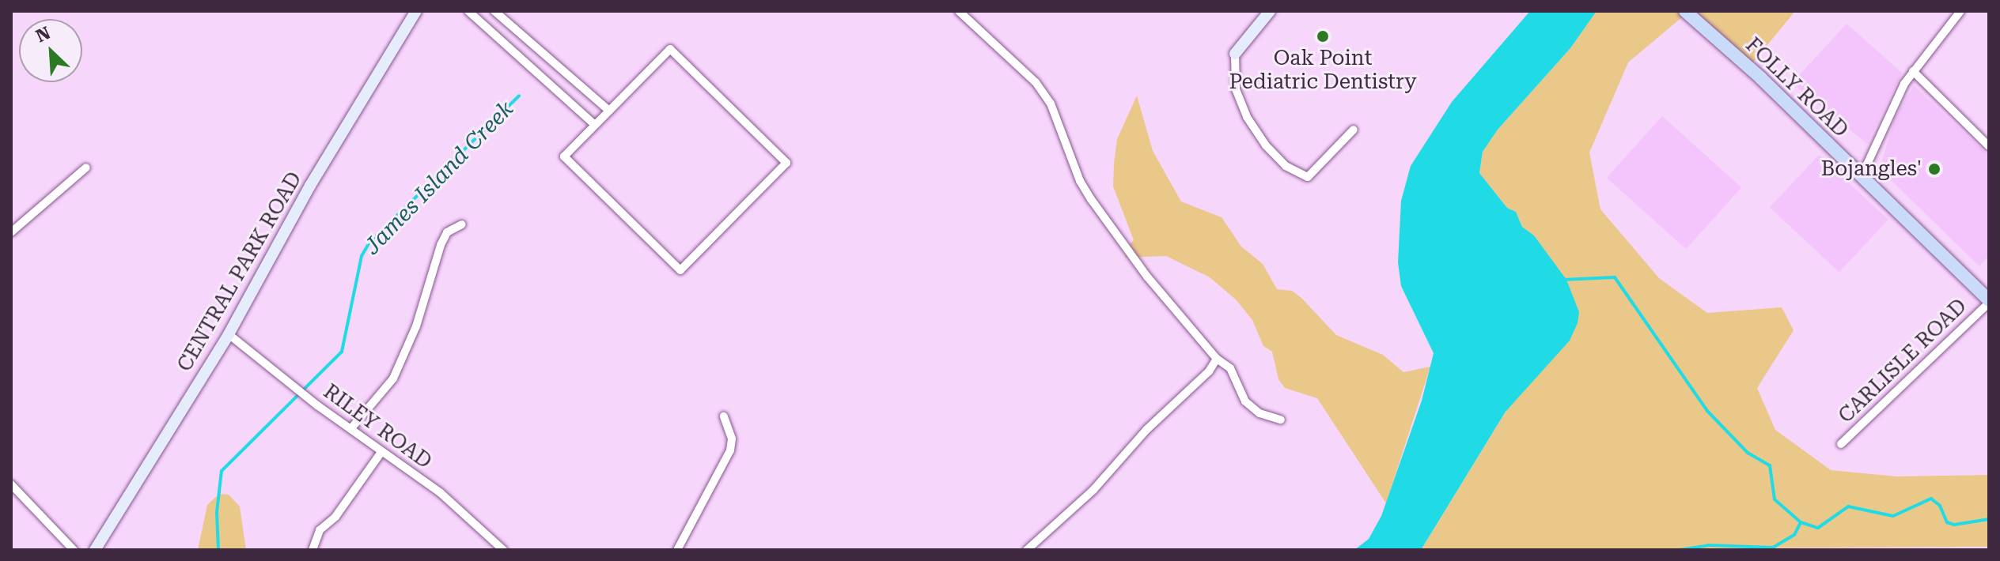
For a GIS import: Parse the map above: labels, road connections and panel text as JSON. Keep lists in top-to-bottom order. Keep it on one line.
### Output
{"streets":{"main road":["FOLLY ROAD"],"street":["CENTRAL PARK ROAD","CARLISLE ROAD","RILEY ROAD"]},"crossings":[["FOLLY ROAD","CARLISLE ROAD"],["CENTRAL PARK ROAD","RILEY ROAD"]],"water":["James Island Creek"],"places":["Oak Point Pediatric Dentistry","Bojangles'"],"north":"top left"}
